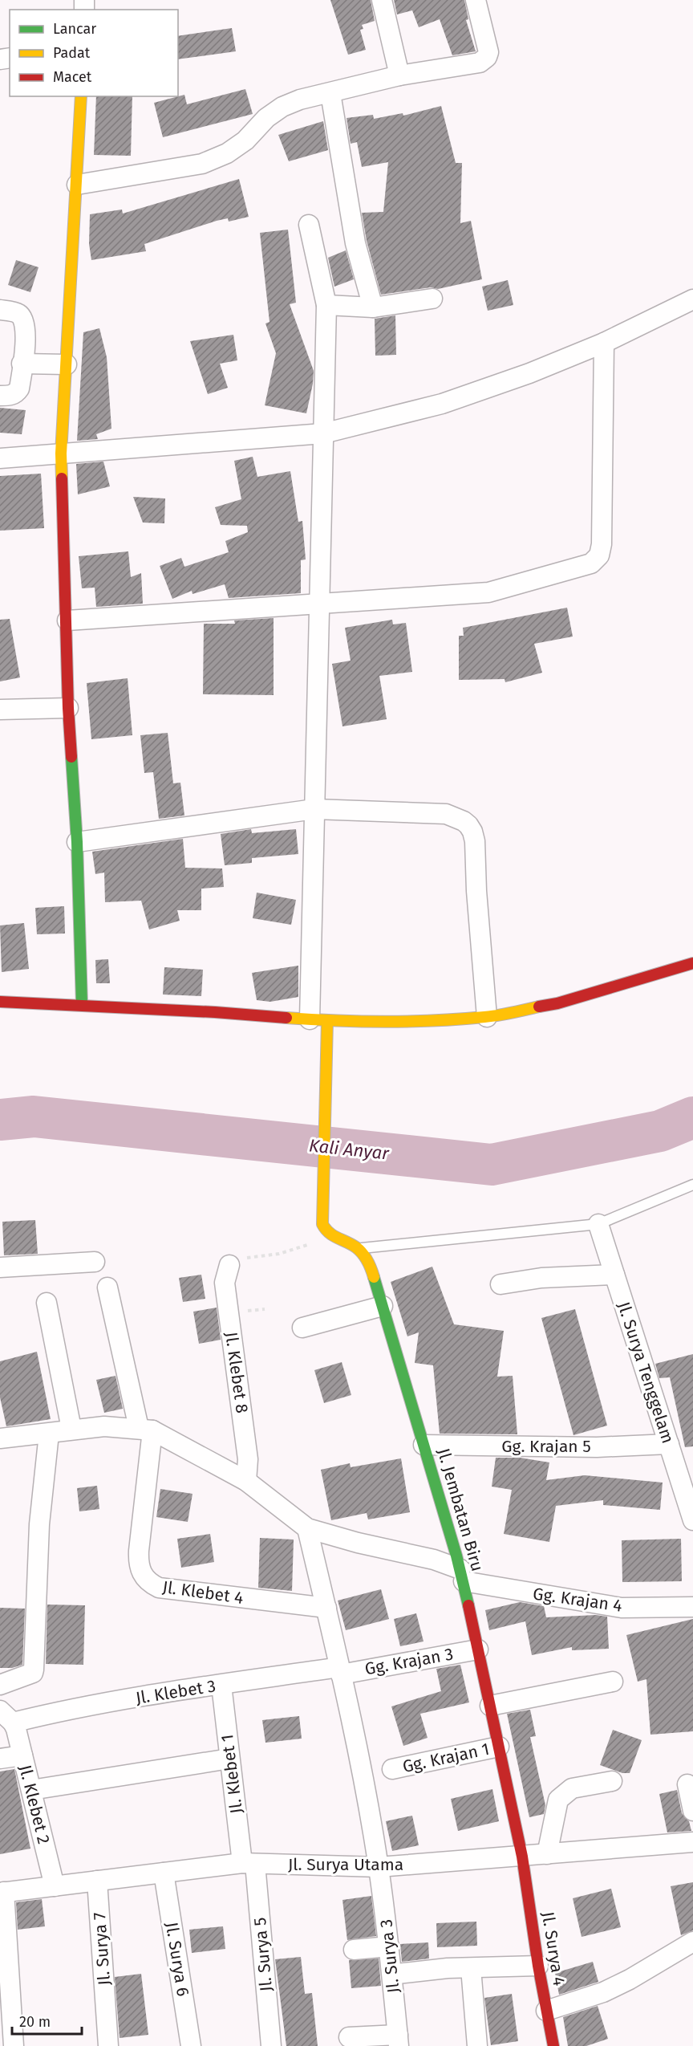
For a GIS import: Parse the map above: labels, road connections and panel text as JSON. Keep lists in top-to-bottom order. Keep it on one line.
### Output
{"streets":{"street":["Jl. Klebet 8","Jl. Surya Tenggelam","Gg. Krajan 5","Jl. Jembatan Biru","Jl. Klebet 4","Gg. Krajan 4","Gg. Krajan 3","Jl. Klebet 3","Gg. Krajan 1","Jl. Klebet 1","Jl. Klebet 2","Jl. Surya Utama","Jl. Surya 7","Jl. Surya 4","Jl. Surya 5","Jl. Surya 3","Jl. Surya 6"]},"crossings":[["Jl. Surya Tenggelam","Gg. Krajan 5"],["Gg. Krajan 5","Jl. Jembatan Biru"],["Jl. Jembatan Biru","Gg. Krajan 4"],["Jl. Jembatan Biru","Gg. Krajan 3"],["Jl. Jembatan Biru","Gg. Krajan 1"],["Jl. Jembatan Biru","Jl. Surya Utama"],["Jl. Jembatan Biru","Jl. Surya 4"],["Jl. Klebet 4","Jl. Surya 3"],["Gg. Krajan 4","Jl. Surya 3"],["Gg. Krajan 3","Jl. Klebet 3"],["Gg. Krajan 3","Jl. Surya 3"],["Jl. Klebet 3","Jl. Klebet 1"],["Jl. Klebet 3","Jl. Klebet 2"],["Jl. Klebet 3","Jl. Surya 3"],["Jl. Klebet 1","Jl. Surya Utama"],["Jl. Klebet 1","Jl. Surya 5"],["Jl. Klebet 2","Jl. Surya Utama"],["Jl. Surya Utama","Jl. Surya 7"],["Jl. Surya Utama","Jl. Surya 4"],["Jl. Surya Utama","Jl. Surya 5"],["Jl. Surya Utama","Jl. Surya 3"],["Jl. Surya Utama","Jl. Surya 6"]],"water":["Kali Anyar"],"legend":["Lancar","Padat","Macet"],"scale_bar":"20 m"}
